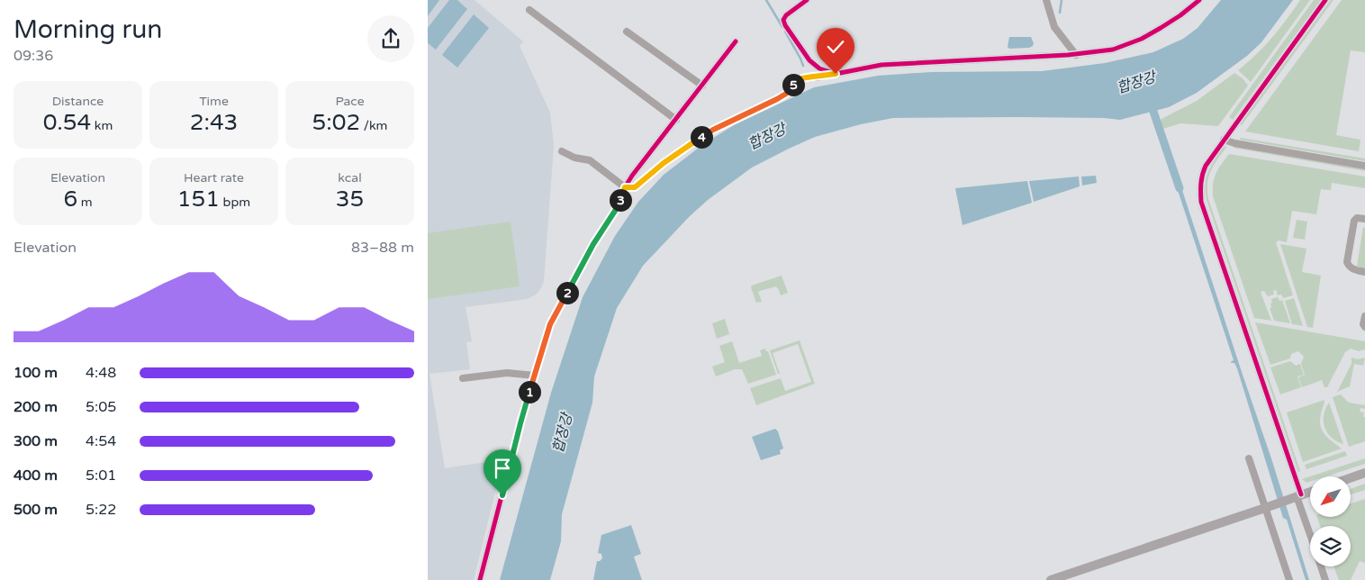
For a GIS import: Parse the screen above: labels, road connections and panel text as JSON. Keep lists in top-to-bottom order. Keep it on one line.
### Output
{"water":["합장강"],"north":"bottom left","page":{"heading":["Morning run","09:36"],"pins":["5","4","3","2","1"],"stats":[["Distance","0.54 km"],["Time","2:43"],["Pace","5:02 /km"],["Elevation","6 m"],["Heart rate","151 bpm"],["kcal","35"]],"chart":["Elevation","83–88 m"],"list":[{"name":"100 m","note":"4:48"},{"name":"200 m","note":"5:05"},{"name":"300 m","note":"4:54"},{"name":"400 m","note":"5:01"},{"name":"500 m","note":"5:22"}]}}
